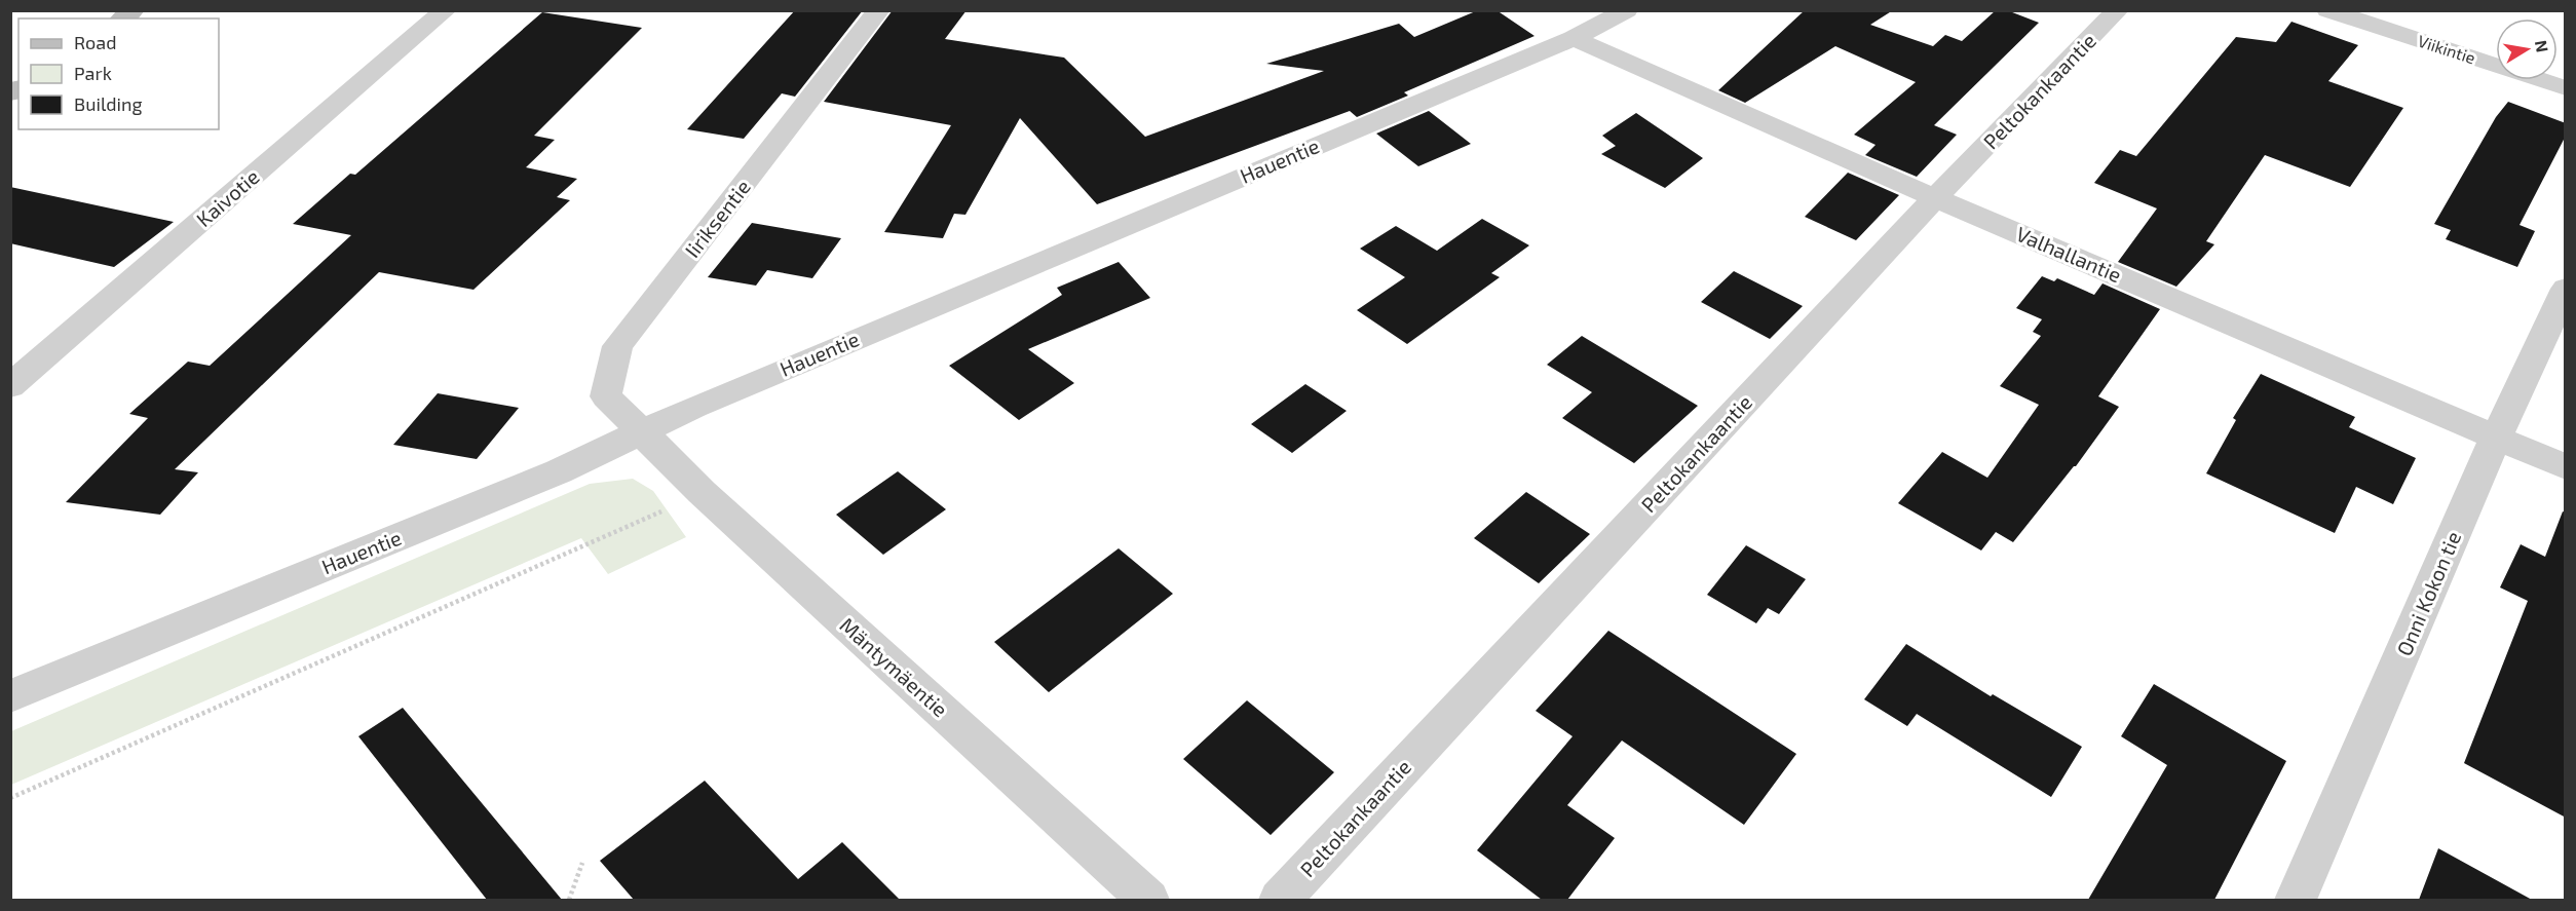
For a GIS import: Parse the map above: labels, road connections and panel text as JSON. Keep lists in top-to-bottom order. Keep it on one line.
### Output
{"streets":{"street":["Viikintie","Peltokankaantie","Hauentie","Kaivotie","Iiriksentie","Valhallantie","Onni Kokon tie","Mäntymäentie"]},"crossings":[["Peltokankaantie","Valhallantie"],["Hauentie","Iiriksentie"],["Hauentie","Valhallantie"],["Hauentie","Mäntymäentie"],["Iiriksentie","Mäntymäentie"],["Valhallantie","Onni Kokon tie"]],"legend":["Road","Park","Building"],"north":"right"}
